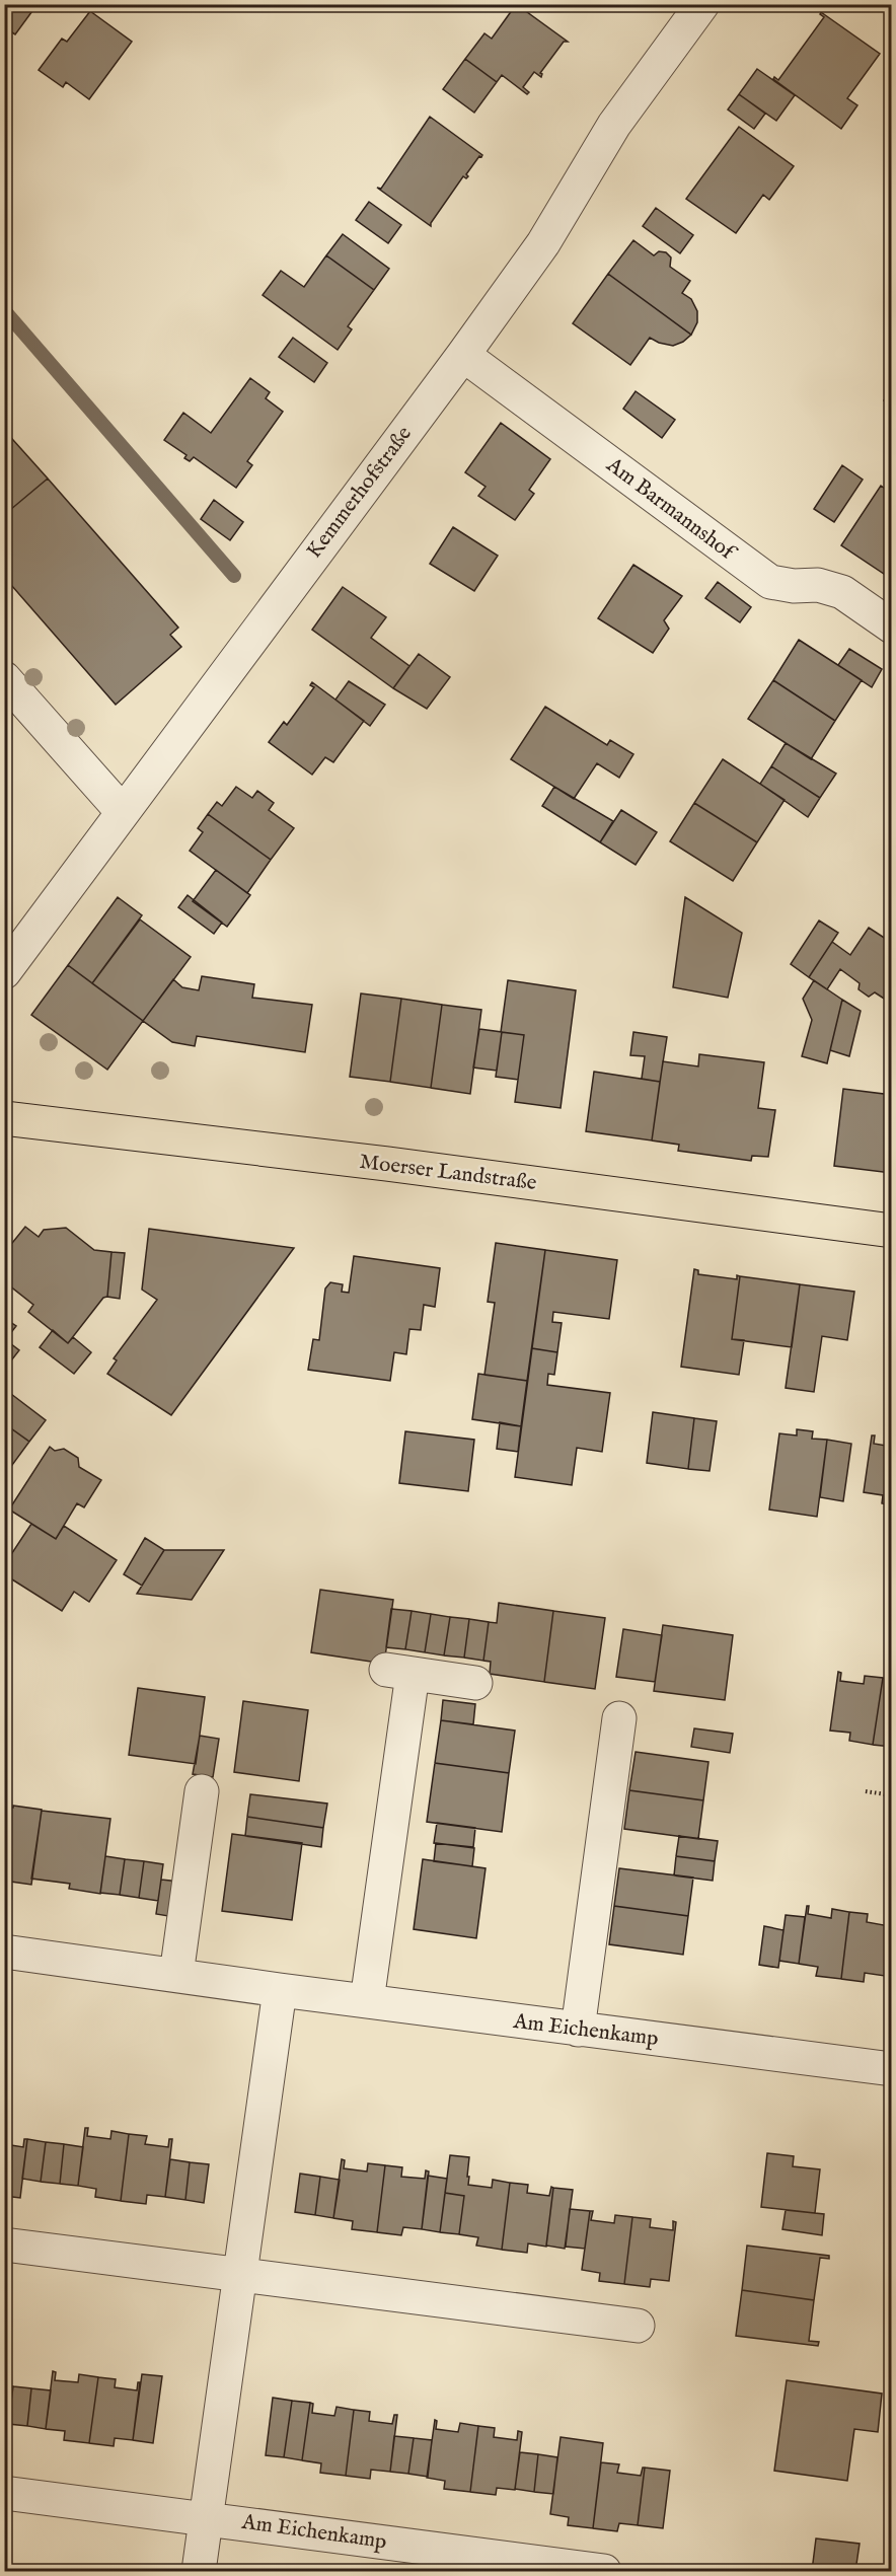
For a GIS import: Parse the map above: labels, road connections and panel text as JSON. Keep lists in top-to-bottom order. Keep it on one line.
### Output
{"streets":{"main road":["Moerser Landstraße"],"street":["Kemmerhofstraße","Am Barmannshof","Am Eichenkamp"]},"crossings":[["Kemmerhofstraße","Am Barmannshof"]]}
